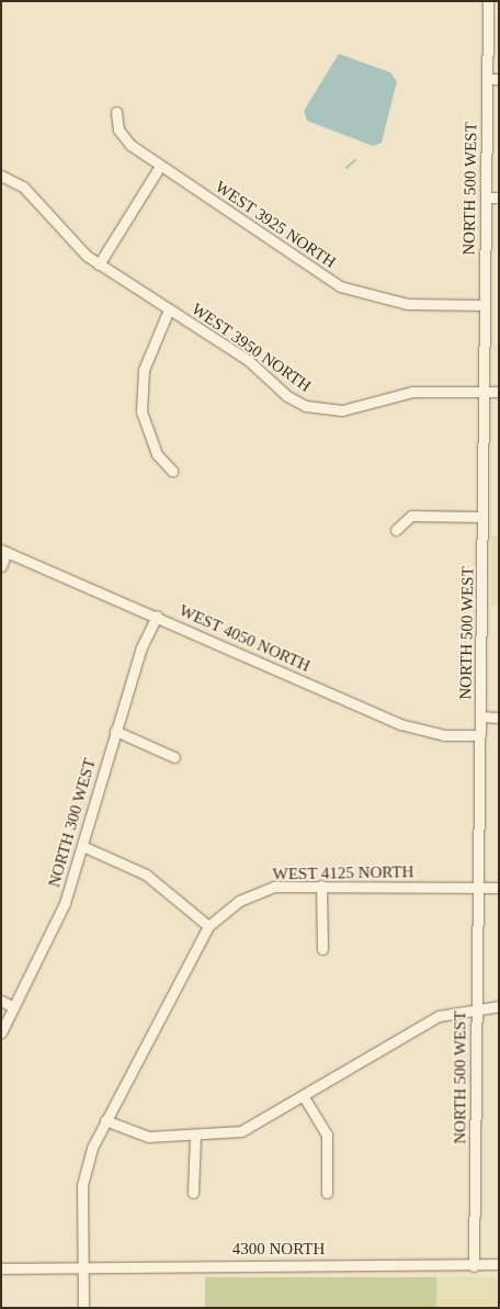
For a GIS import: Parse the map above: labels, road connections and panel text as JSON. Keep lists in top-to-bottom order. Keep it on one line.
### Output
{"streets":{"street":["NORTH 500 WEST","WEST 3925 NORTH","WEST 3950 NORTH","WEST 4050 NORTH","NORTH 300 WEST","WEST 4125 NORTH","4300 NORTH"]},"crossings":[["NORTH 500 WEST","WEST 3925 NORTH"],["NORTH 500 WEST","WEST 3950 NORTH"],["NORTH 500 WEST","WEST 4050 NORTH"],["NORTH 500 WEST","WEST 4125 NORTH"],["NORTH 500 WEST","4300 NORTH"],["WEST 4050 NORTH","NORTH 300 WEST"]]}
